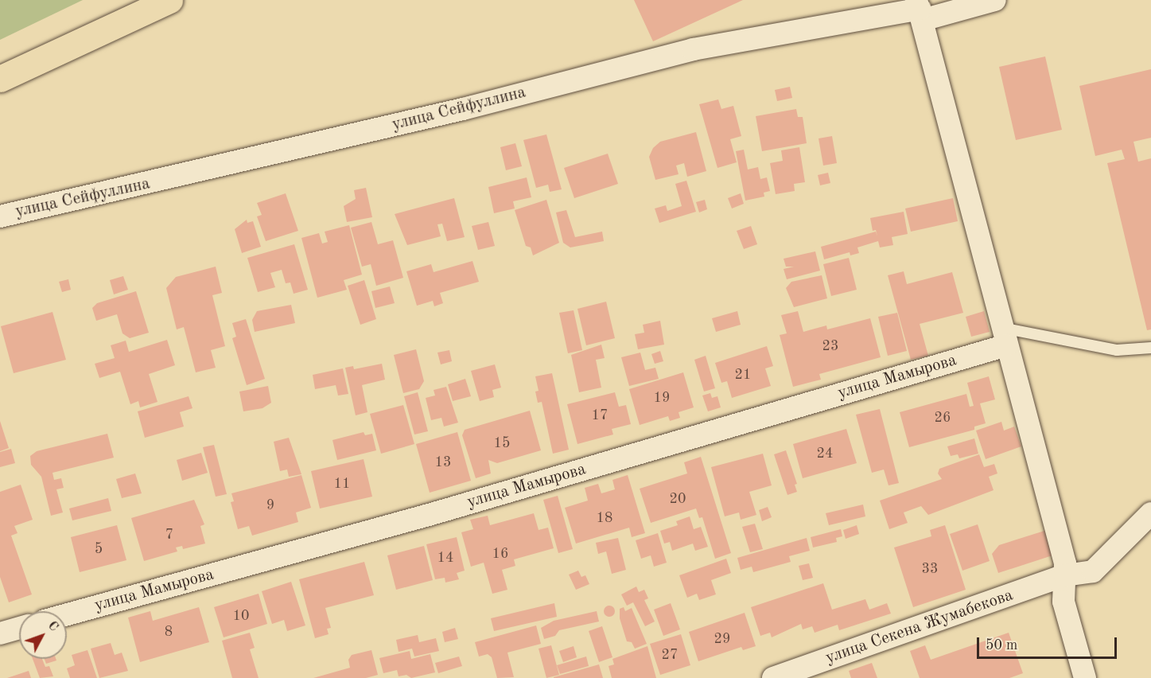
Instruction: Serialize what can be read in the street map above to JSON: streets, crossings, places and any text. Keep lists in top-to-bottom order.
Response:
{
  "streets": {
    "street": ["улица Сейфуллина", "улица Мамырова", "улица Секена Жумабекова"]
  },
  "house_numbers": [
    "23",
    "21",
    "19",
    "17",
    "26",
    "15",
    "24",
    "13",
    "11",
    "20",
    "9",
    "18",
    "7",
    "5",
    "16",
    "14",
    "33",
    "10",
    "8",
    "29",
    "27"
  ],
  "scale_bar": "50 m",
  "north": "top right"
}
